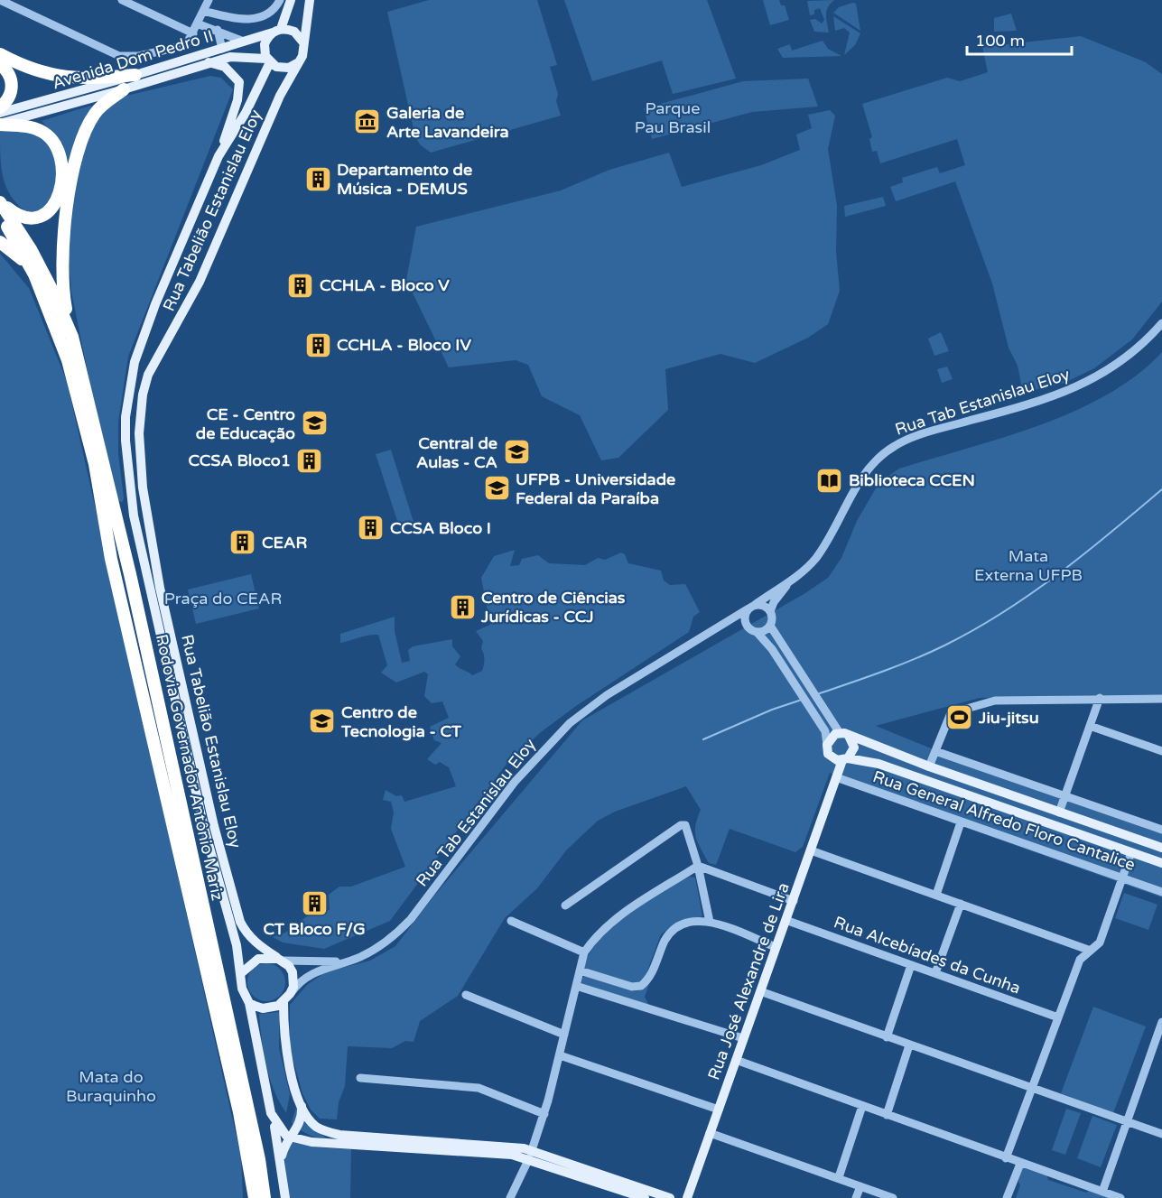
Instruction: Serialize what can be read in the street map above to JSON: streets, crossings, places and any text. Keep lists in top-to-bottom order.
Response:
{
  "streets": {
    "highway": ["Rodovia Governador Antônio Mariz"],
    "main road": [
      "Avenida Dom Pedro II",
      "Rua Tabelião Estanislau Eloy",
      "Rua General Alfredo Floro Cantalice",
      "Rua José Alexandre de Lira"
    ],
    "street": ["Rua Tab Estanislau Eloy", "Rua Alcebíades da Cunha"]
  },
  "crossings": [
    ["Avenida Dom Pedro II", "Rua Tabelião Estanislau Eloy"],
    ["Rua Tabelião Estanislau Eloy", "Rua Tab Estanislau Eloy"],
    ["Rua General Alfredo Floro Cantalice", "Rua José Alexandre de Lira"],
    ["Rua Alcebíades da Cunha", "Rua José Alexandre de Lira"]
  ],
  "parks": [
    "Parque Pau Brasil",
    "Mata Externa UFPB",
    "Praça do CEAR",
    "Mata do Buraquinho"
  ],
  "places": {
    "museum": ["Galeria de Arte Lavandeira"],
    "building": [
      "Departamento de Música - DEMUS",
      "CCHLA - Bloco V",
      "CCHLA - Bloco IV",
      "CCSA Bloco1",
      "CCSA Bloco I",
      "CEAR",
      "Centro de Ciências Jurídicas - CCJ",
      "CT Bloco F/G"
    ],
    "school or university": [
      "CE - Centro de Educação",
      "Central de Aulas - CA",
      "UFPB - Universidade Federal da Paraíba",
      "Centro de Tecnologia - CT"
    ],
    "library": ["Biblioteca CCEN"],
    "sports": ["Jiu-jitsu"]
  },
  "scale_bar": "100 m"
}
